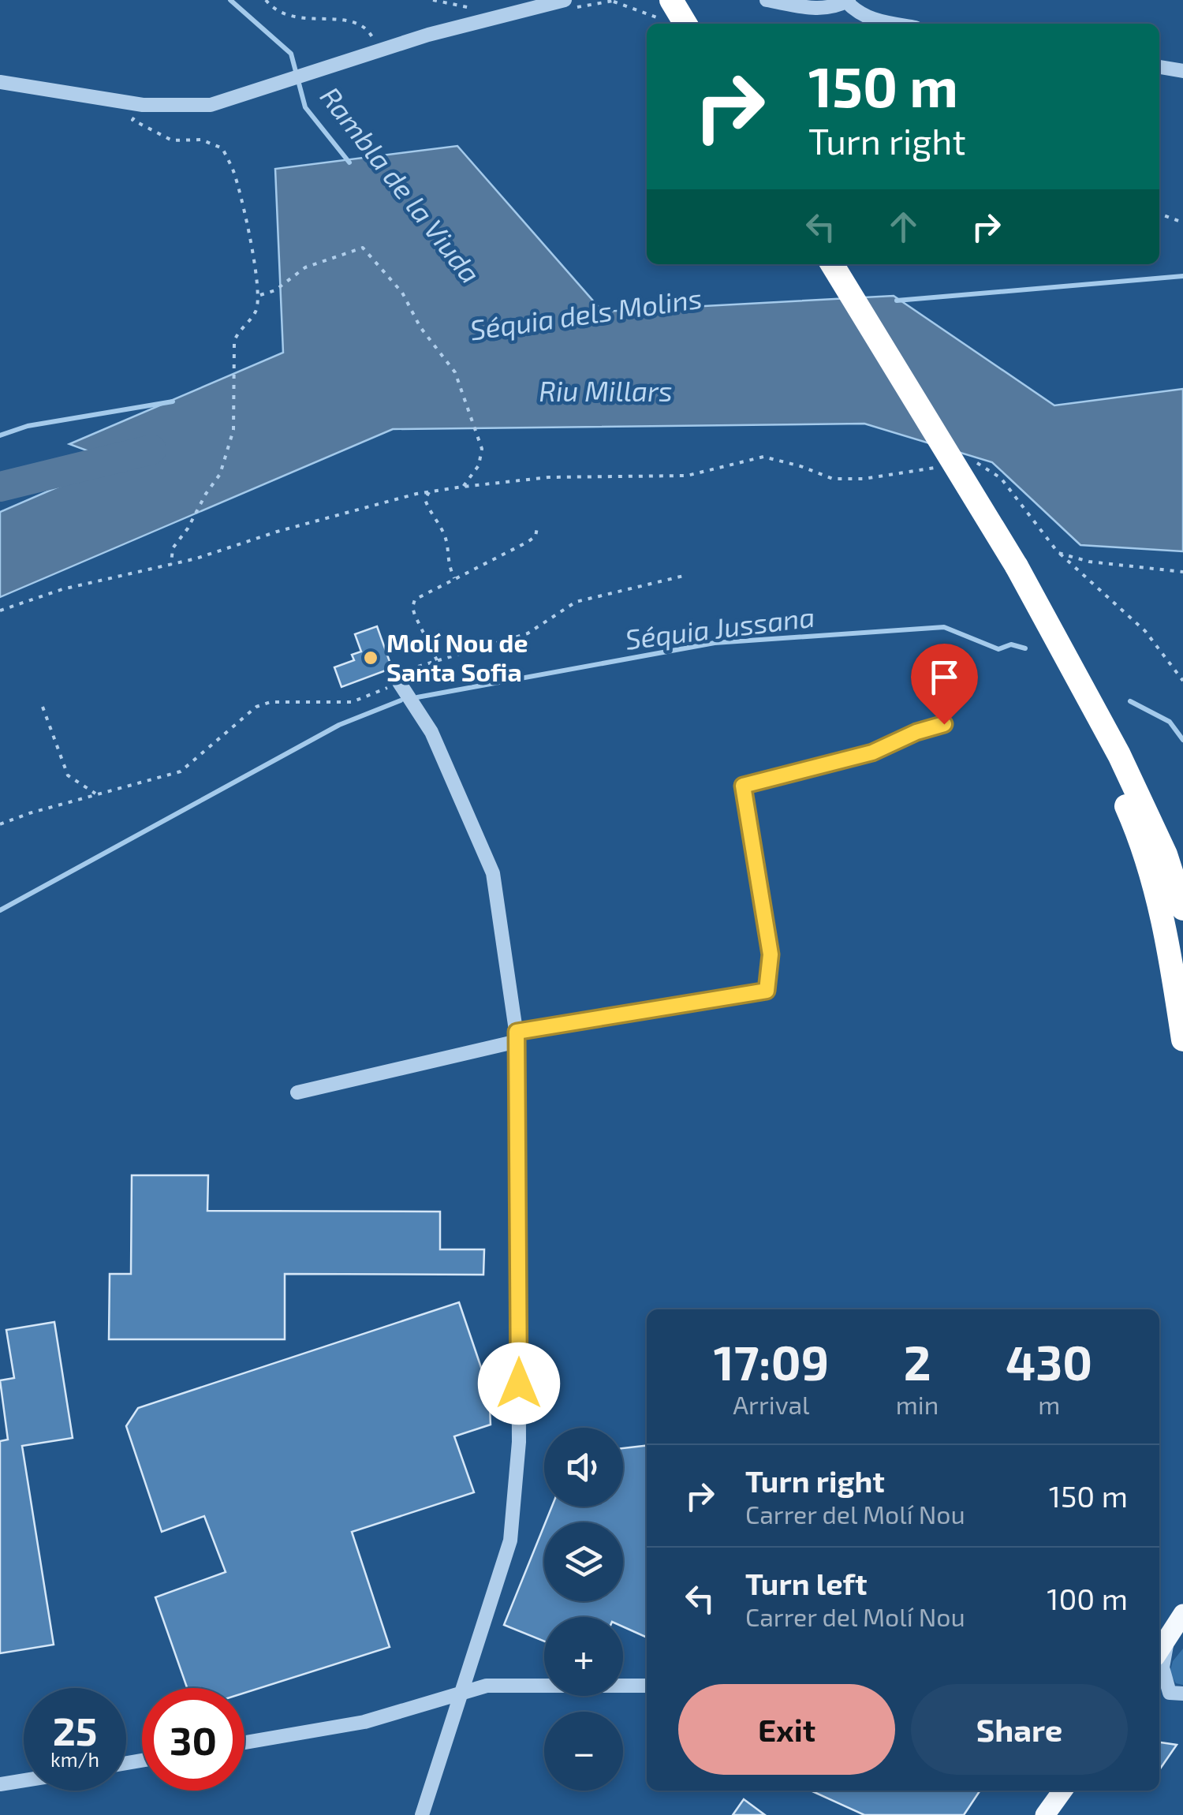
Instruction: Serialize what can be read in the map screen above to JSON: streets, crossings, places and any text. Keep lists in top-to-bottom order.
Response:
{
  "water": [
    "Rambla de la Viuda",
    "Séquia dels Molins",
    "Riu Millars",
    "Séquia Jussana"
  ],
  "places": ["Molí Nou de Santa Sofia"],
  "page": {
    "turn": ["150 m", "Turn right"],
    "eta": [
      "17:09",
      "Arrival",
      "2",
      "min",
      "430",
      "m"
    ],
    "map_buttons": ["+", "−"],
    "list": [
      {
        "name": "Turn right",
        "note": "Carrer del Molí Nou",
        "value": "150 m"
      },
      {
        "name": "Turn left",
        "note": "Carrer del Molí Nou",
        "value": "100 m"
      }
    ],
    "buttons": ["Exit", "Share"],
    "speed": "25 km/h",
    "limit": "30"
  }
}
